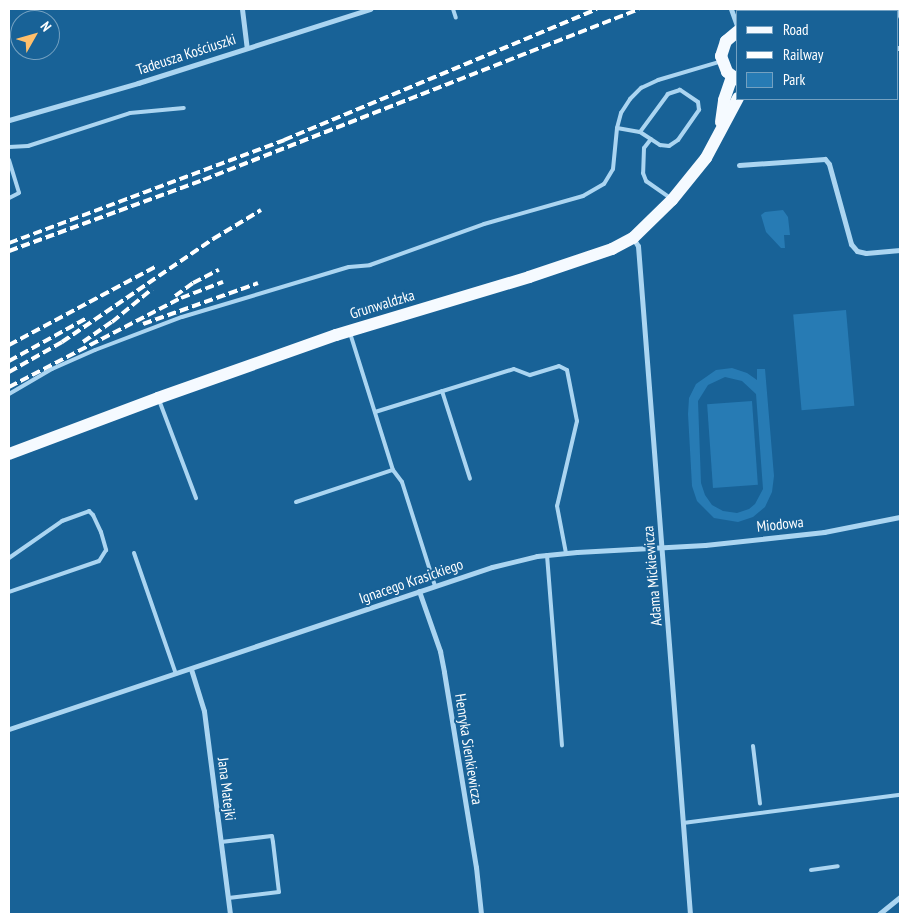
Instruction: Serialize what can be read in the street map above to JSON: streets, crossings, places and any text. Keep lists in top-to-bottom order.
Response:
{
  "streets": {
    "main road": ["Grunwaldzka"],
    "street": [
      "Tadeusza Kościuszki",
      "Miodowa",
      "Adama Mickiewicza",
      "Ignacego Krasickiego",
      "Henryka Sienkiewicza",
      "Jana Matejki"
    ]
  },
  "crossings": [
    ["Grunwaldzka", "Adama Mickiewicza"],
    ["Miodowa", "Adama Mickiewicza"],
    ["Miodowa", "Ignacego Krasickiego"],
    ["Adama Mickiewicza", "Ignacego Krasickiego"],
    ["Ignacego Krasickiego", "Henryka Sienkiewicza"],
    ["Ignacego Krasickiego", "Jana Matejki"]
  ],
  "legend": ["Road", "Railway", "Park"],
  "north": "top right"
}
